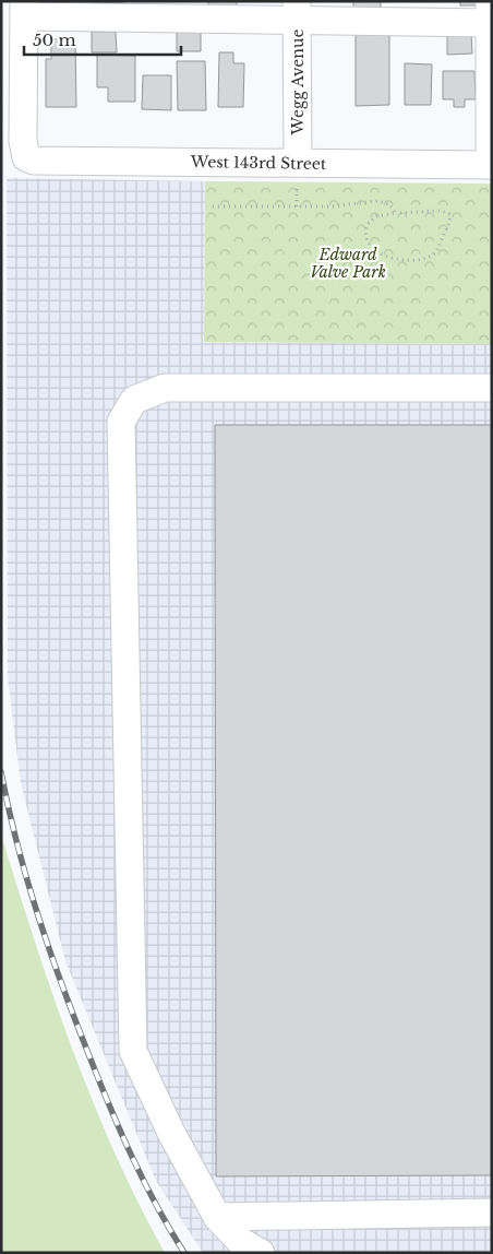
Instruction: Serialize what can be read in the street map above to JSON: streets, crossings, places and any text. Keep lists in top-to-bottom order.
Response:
{
  "streets": {
    "street": ["Wegg Avenue", "West 143rd Street"]
  },
  "crossings": [
    ["Wegg Avenue", "West 143rd Street"]
  ],
  "parks": ["Edward Valve Park"],
  "scale_bar": "50 m"
}
